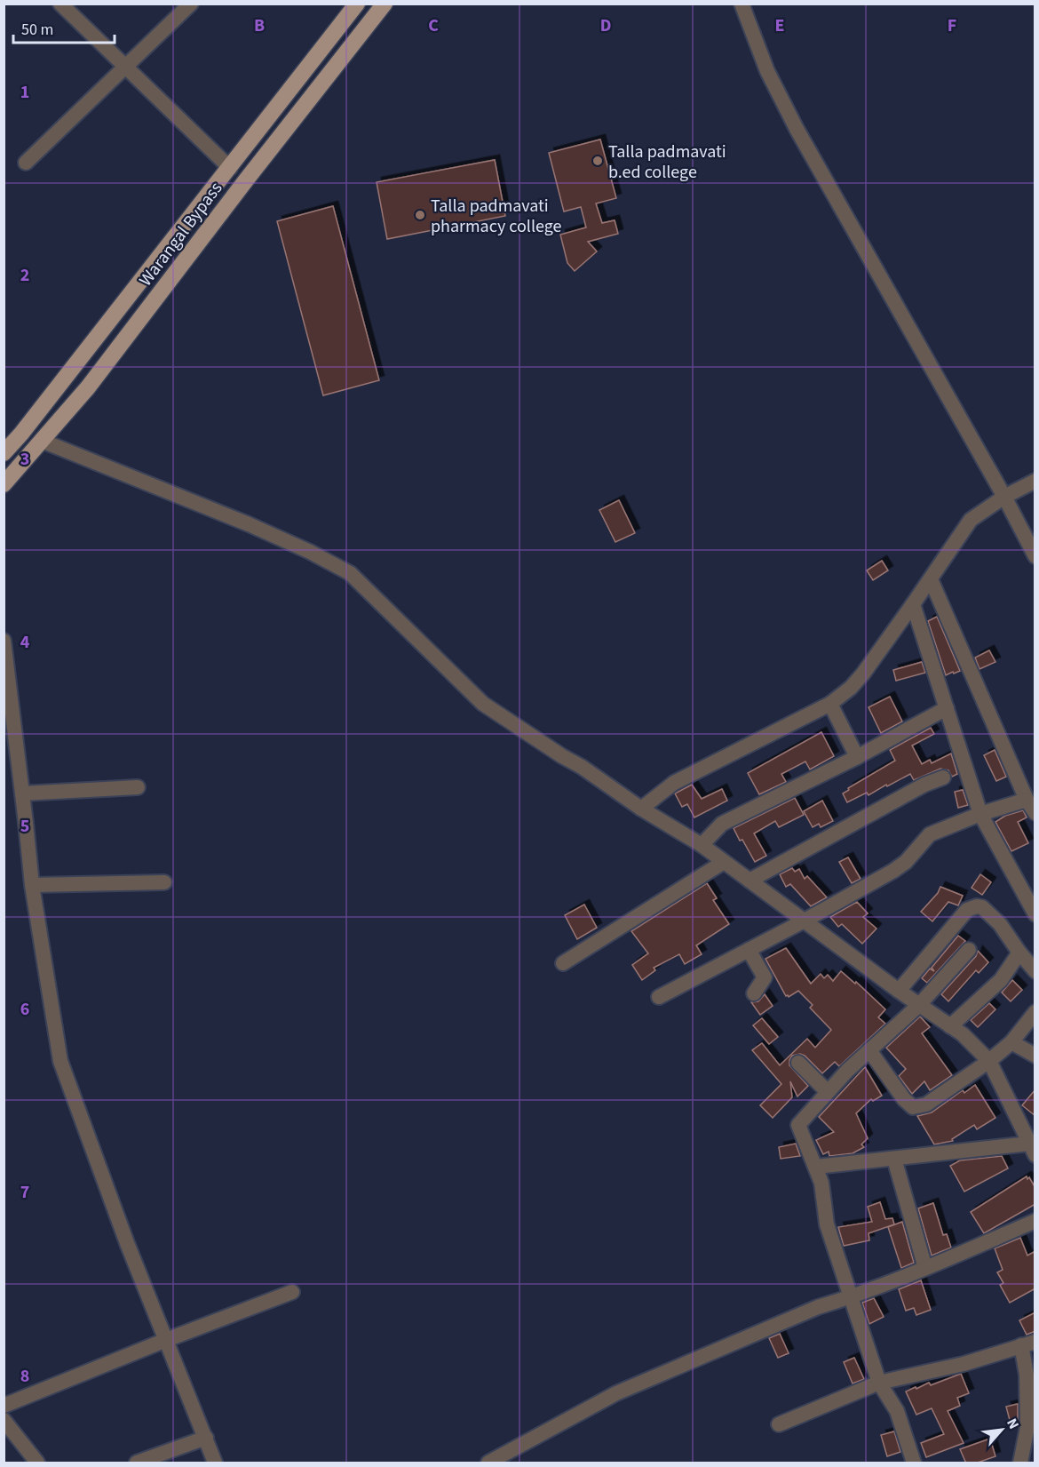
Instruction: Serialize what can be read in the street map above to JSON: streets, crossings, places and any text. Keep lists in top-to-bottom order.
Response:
{
  "streets": {
    "main road": ["Warangal Bypass"]
  },
  "places": ["Talla padmavati b.ed college", "Talla padmavati pharmacy college"],
  "scale_bar": "50 m",
  "north": "top right",
  "grid": {
    "columns": [
      "B",
      "C",
      "D",
      "E",
      "F"
    ],
    "rows": [
      "1",
      "2",
      "3",
      "4",
      "5",
      "6",
      "7",
      "8"
    ]
  }
}
